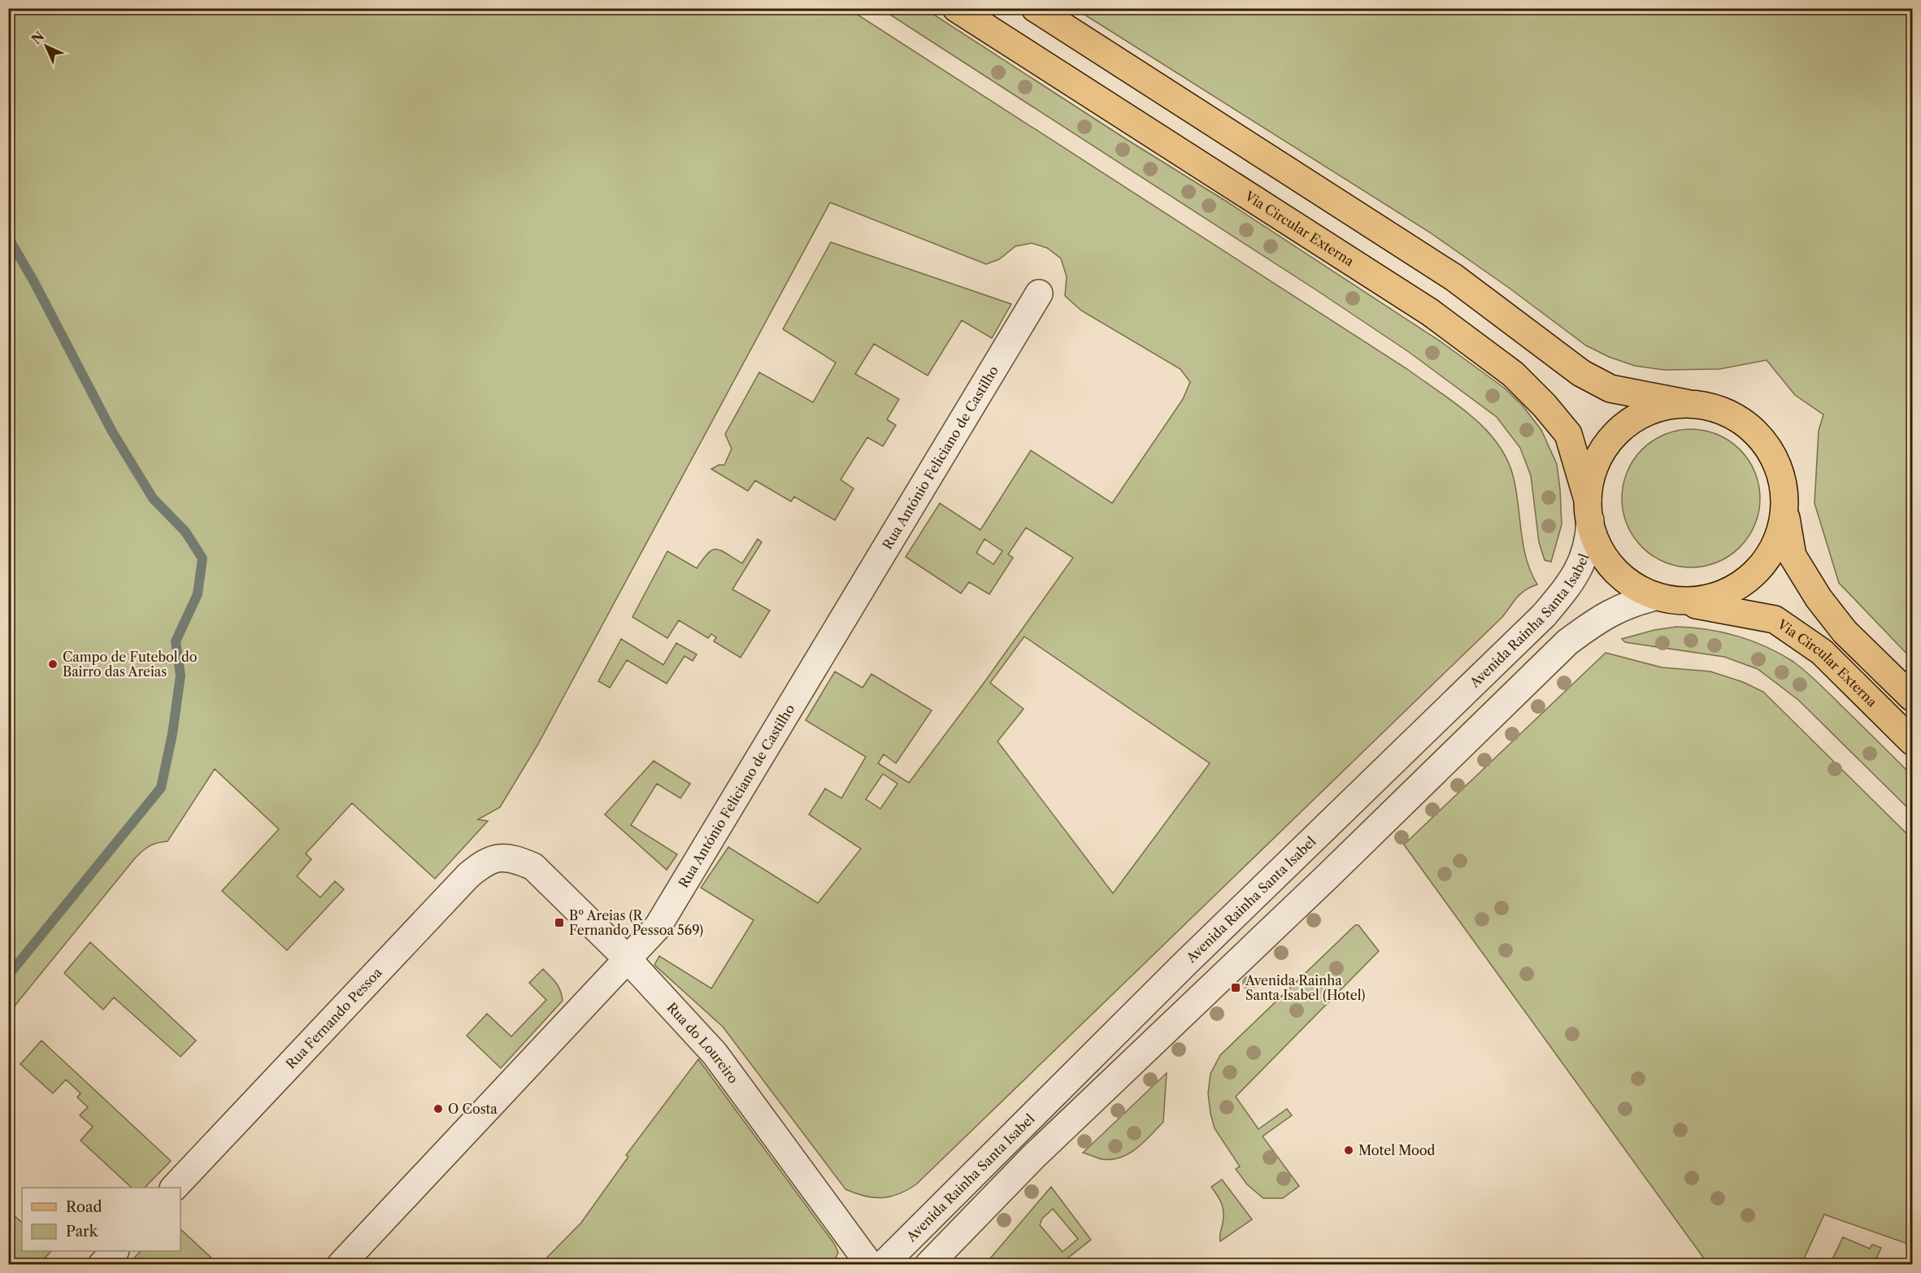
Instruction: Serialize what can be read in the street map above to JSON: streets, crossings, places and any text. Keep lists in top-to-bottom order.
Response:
{
  "streets": {
    "main road": ["Via Circular Externa"],
    "street": [
      "Rua António Feliciano de Castilho",
      "Avenida Rainha Santa Isabel",
      "Rua Fernando Pessoa",
      "Rua do Loureiro"
    ]
  },
  "crossings": [
    ["Via Circular Externa", "Avenida Rainha Santa Isabel"],
    ["Rua António Feliciano de Castilho", "Rua do Loureiro"],
    ["Rua Fernando Pessoa", "Rua do Loureiro"]
  ],
  "places": {
    "other": ["Campo de Futebol do Bairro das Areias", "O Costa", "Motel Mood"],
    "transit": ["Bº Areias (R Fernando Pessoa 569)", "Avenida Rainha Santa Isabel (Hotel)"]
  },
  "legend": ["Road", "Park"],
  "north": "top left"
}
